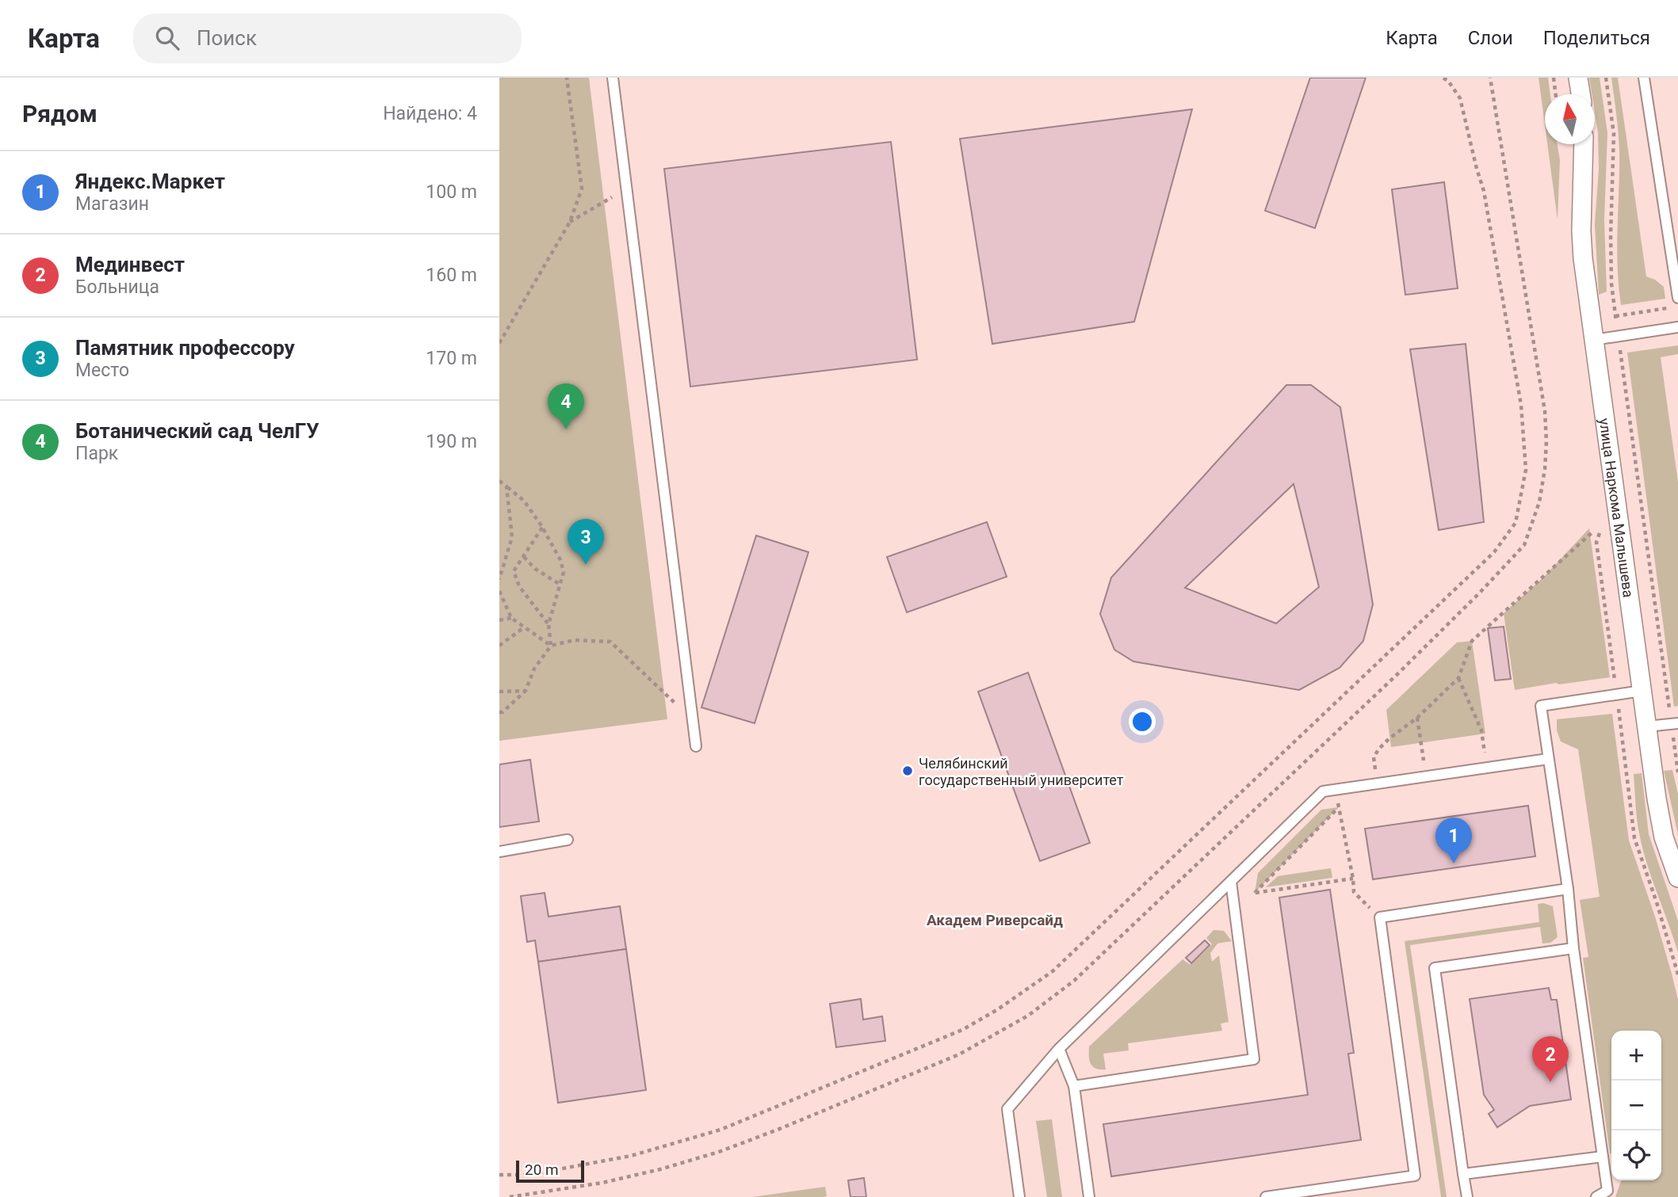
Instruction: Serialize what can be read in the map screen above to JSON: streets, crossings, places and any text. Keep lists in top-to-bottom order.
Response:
{
  "streets": {
    "street": ["улица Наркома Малышева"]
  },
  "districts": ["Академ Риверсайд"],
  "places": ["Челябинский государственный университет"],
  "scale_bar": "20 m",
  "north": "top",
  "page": {
    "header": "Карта",
    "search": "Поиск",
    "nav": ["Карта", "Слои", "Поделиться"],
    "heading": ["Рядом", "Найдено: 4"],
    "list": [
      {
        "mark": "1",
        "name": "Яндекс.Маркет",
        "note": "Магазин",
        "value": "100 m"
      },
      {
        "mark": "2",
        "name": "Мединвест",
        "note": "Больница",
        "value": "160 m"
      },
      {
        "mark": "3",
        "name": "Памятник профессору",
        "note": "Место",
        "value": "170 m"
      },
      {
        "mark": "4",
        "name": "Ботанический сад ЧелГУ",
        "note": "Парк",
        "value": "190 m"
      }
    ],
    "pins": [
      "4",
      "3",
      "1",
      "2"
    ],
    "map_buttons": ["+", "−"],
    "scale": "20 m"
  }
}
